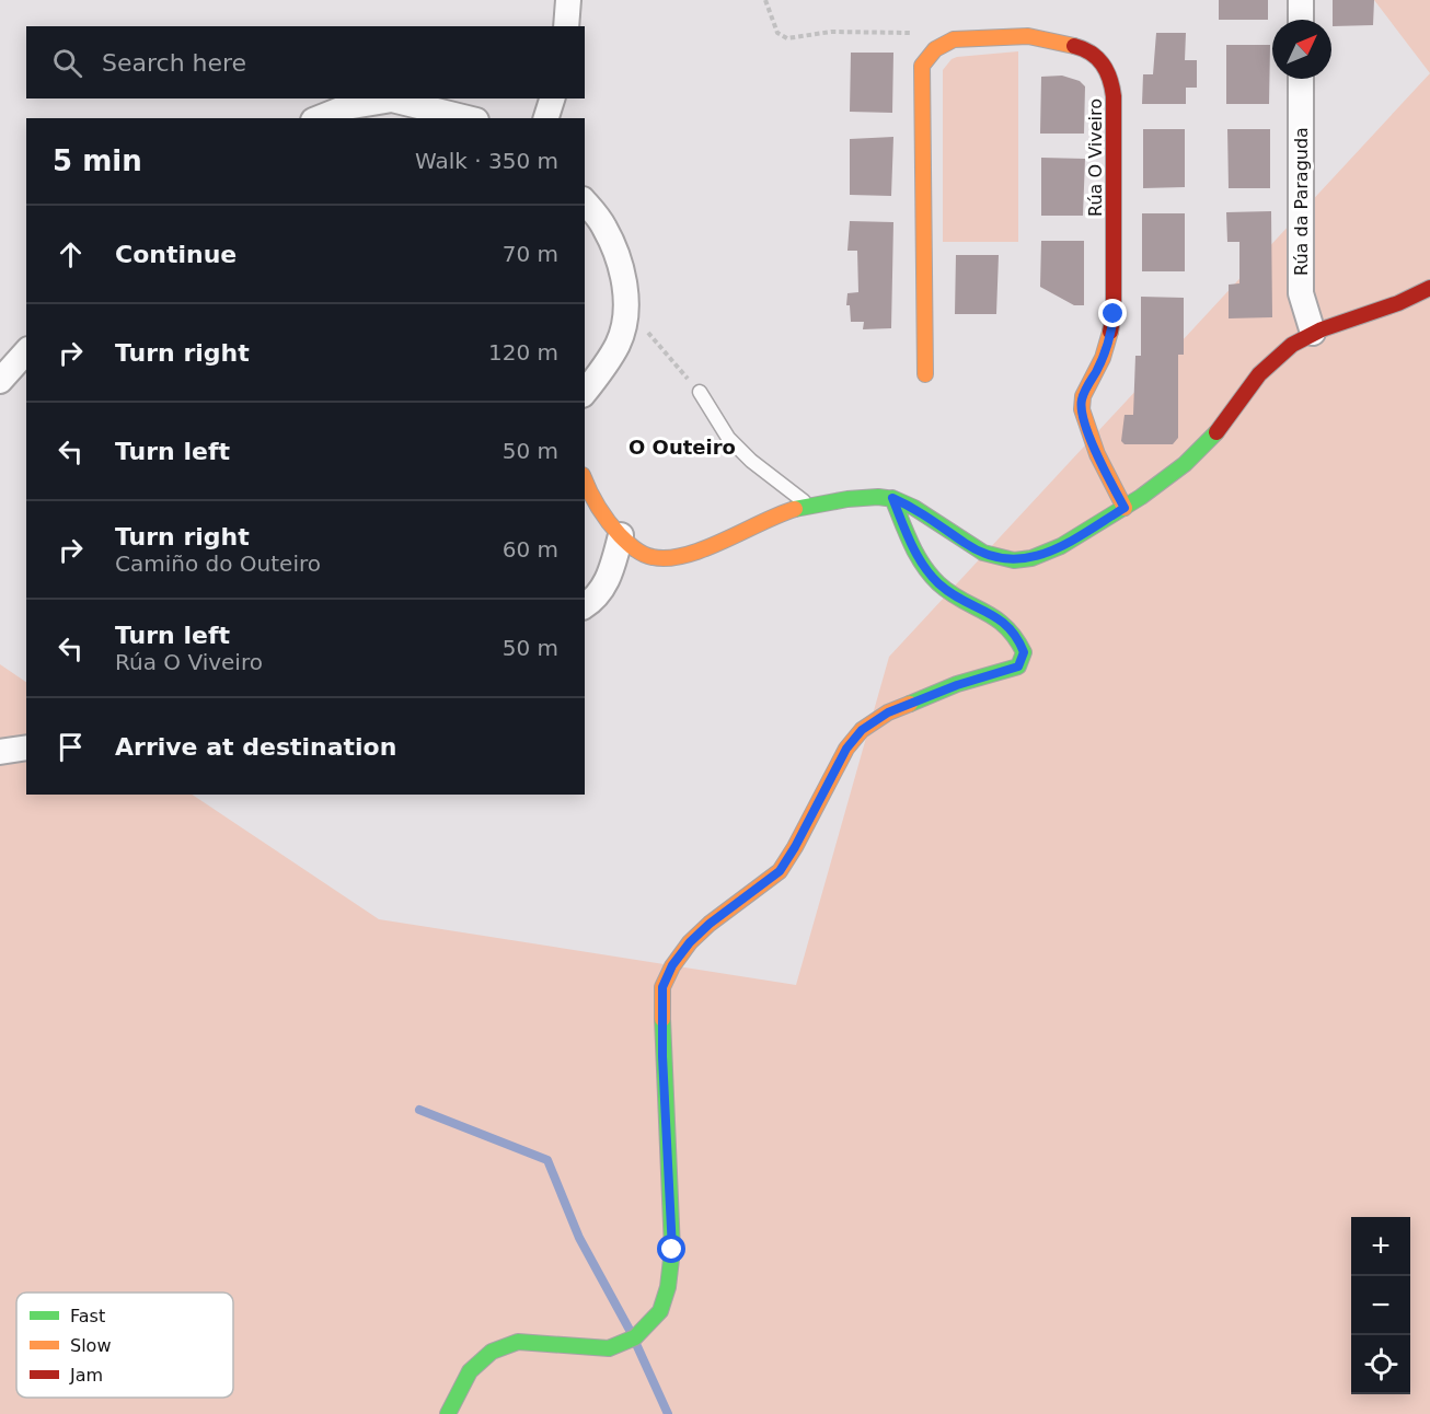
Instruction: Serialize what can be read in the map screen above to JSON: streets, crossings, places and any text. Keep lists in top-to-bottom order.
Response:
{
  "streets": {
    "street": ["Rúa O Viveiro", "Rúa da Paraguda"]
  },
  "districts": ["O Outeiro"],
  "legend": ["Fast", "Slow", "Jam"],
  "north": "top right",
  "page": {
    "search": "Search here",
    "heading": ["5 min", "Walk · 350 m"],
    "list": [
      ["Continue", "70 m"],
      ["Turn right", "120 m"],
      ["Turn left", "50 m"],
      ["Turn right", "Camiño do Outeiro", "60 m"],
      ["Turn left", "Rúa O Viveiro", "50 m"],
      "Arrive at destination"
    ],
    "map_buttons": ["+", "−"]
  }
}
